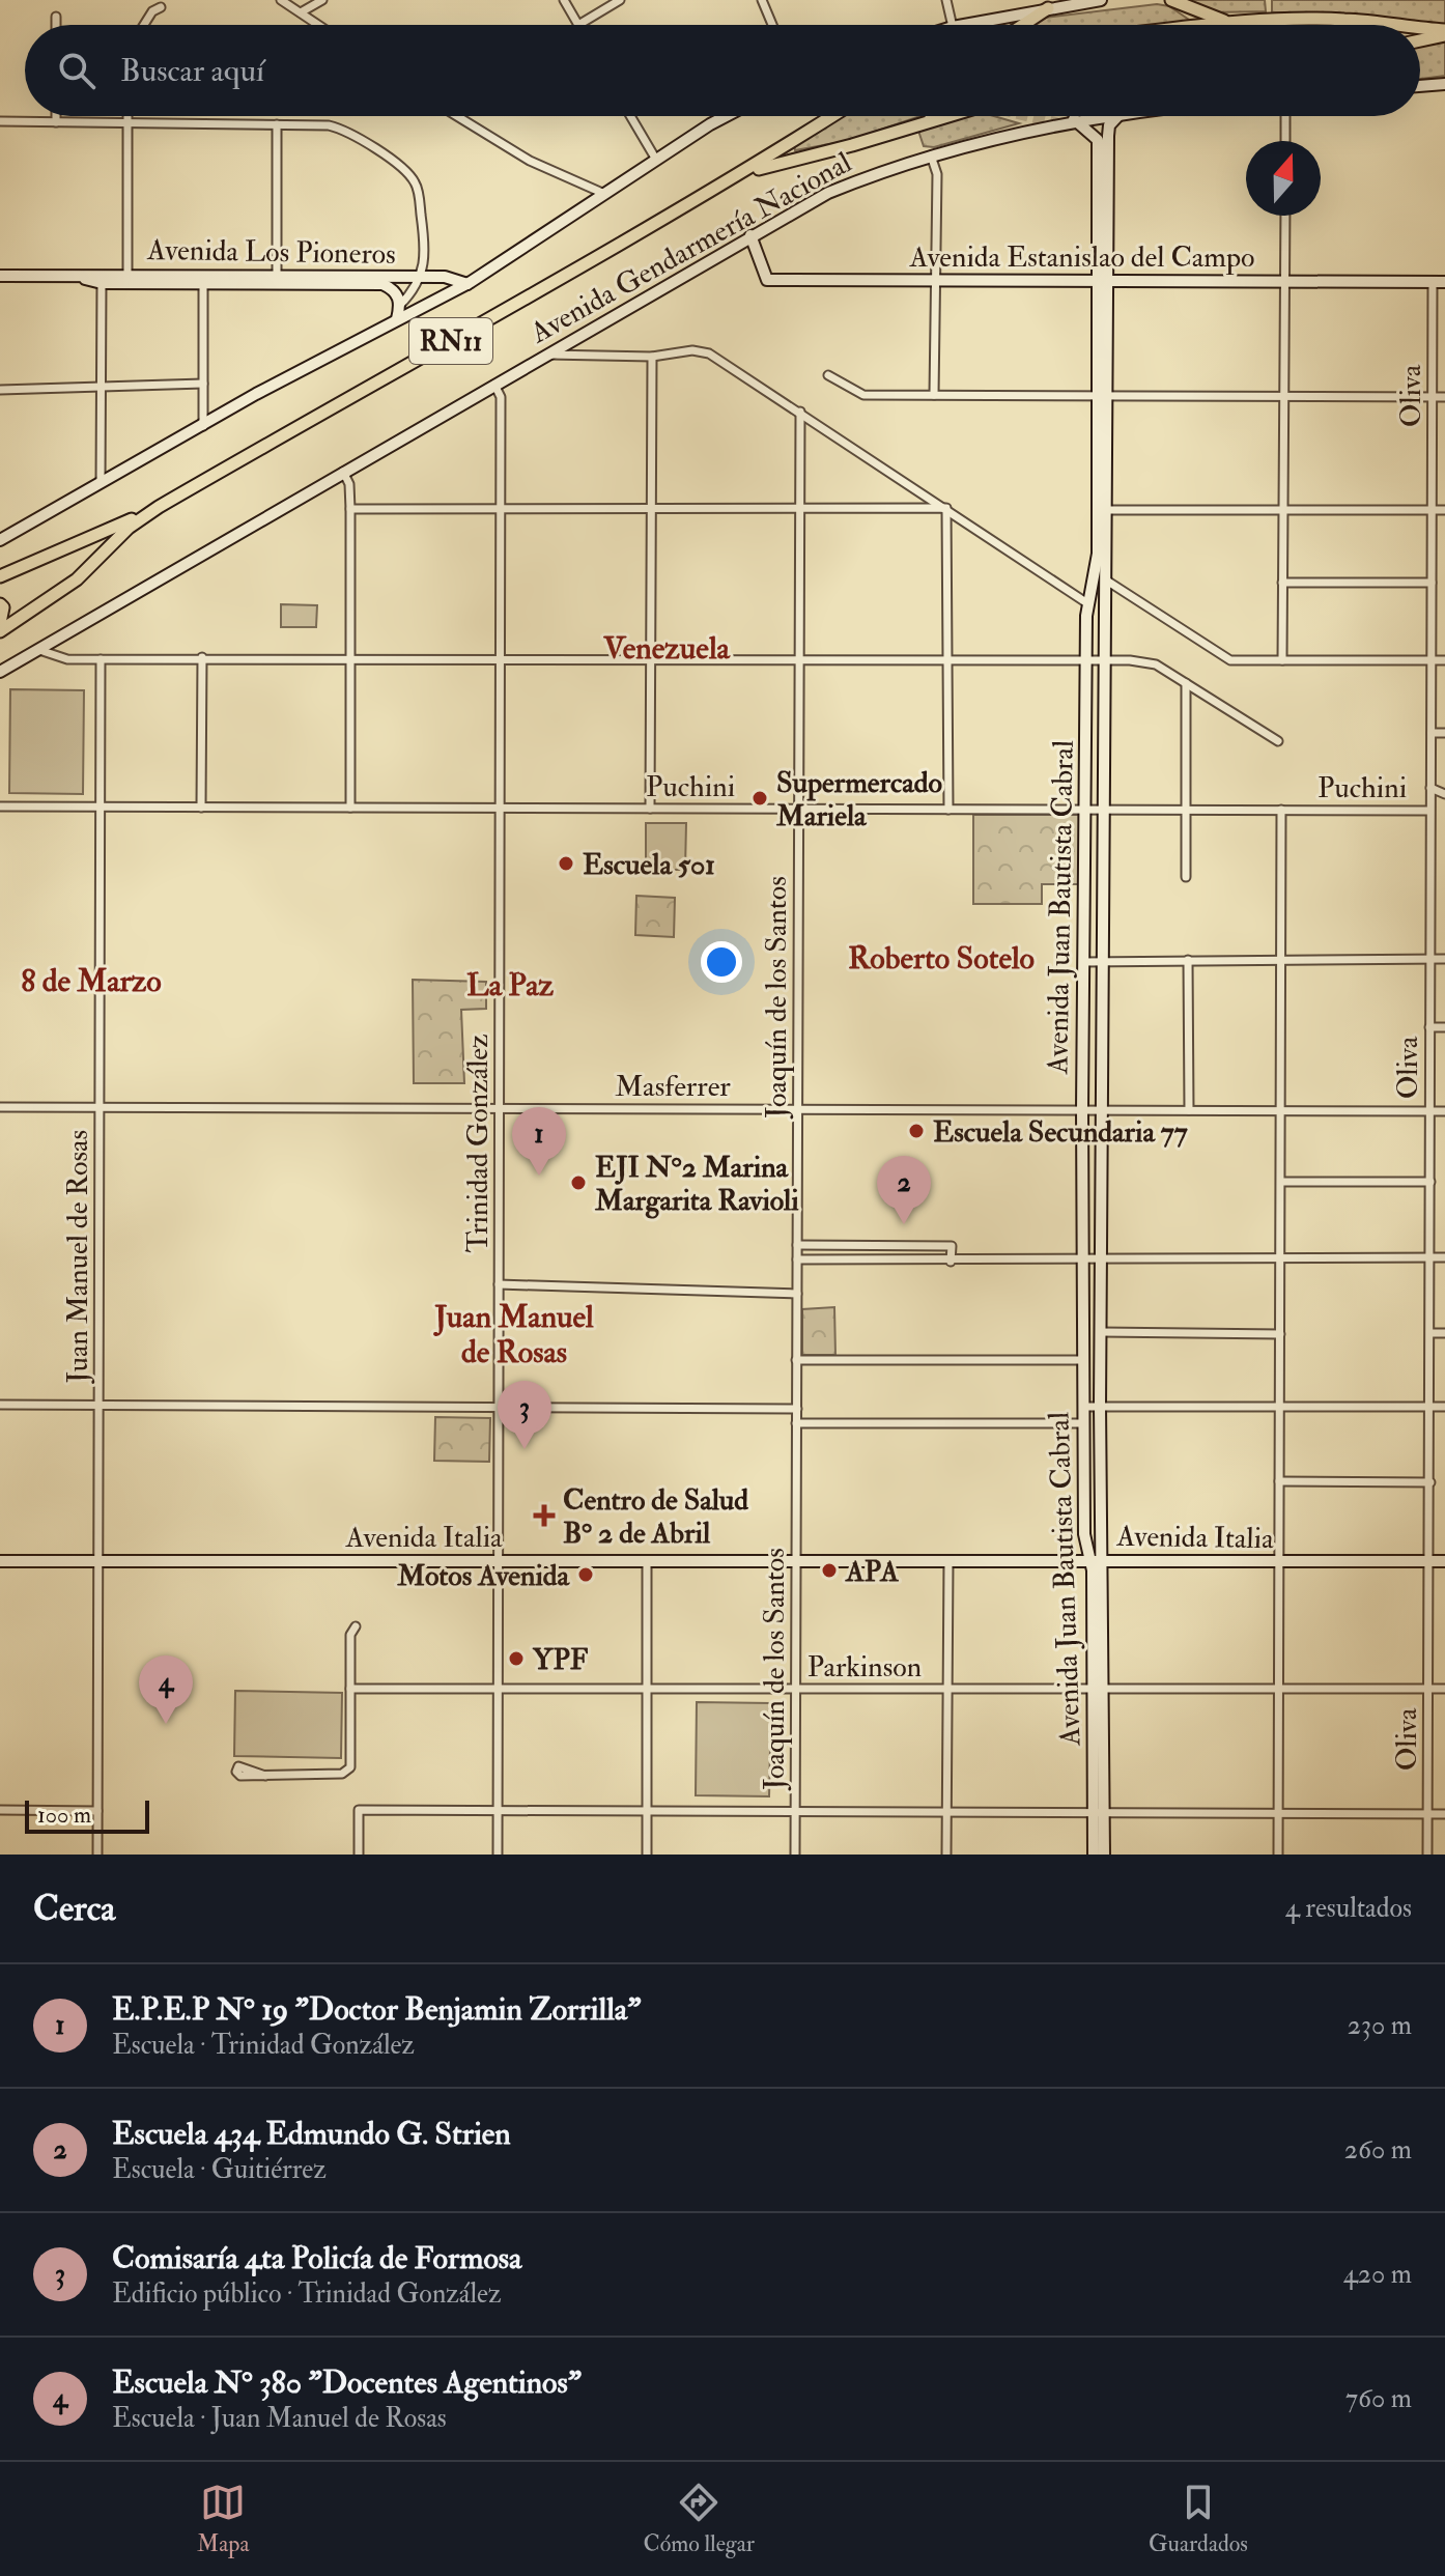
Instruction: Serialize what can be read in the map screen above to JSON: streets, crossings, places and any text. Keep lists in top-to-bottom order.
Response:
{
  "streets": {
    "highway": ["RN11"],
    "main road": [
      "Avenida Gendarmería Nacional",
      "Avenida Los Pioneros",
      "Avenida Estanislao del Campo",
      "Avenida Juan Bautista Cabral",
      "Avenida Italia"
    ],
    "street": [
      "Oliva",
      "Puchini",
      "Joaquín de los Santos",
      "Masferrer",
      "Trinidad González",
      "Juan Manuel de Rosas",
      "Parkinson"
    ]
  },
  "crossings": [
    ["Avenida Gendarmería Nacional", "Avenida Estanislao del Campo"],
    ["Avenida Gendarmería Nacional", "Avenida Juan Bautista Cabral"],
    ["Avenida Gendarmería Nacional", "Trinidad González"],
    ["Avenida Estanislao del Campo", "Oliva"],
    ["Avenida Estanislao del Campo", "Avenida Juan Bautista Cabral"],
    ["Oliva", "Puchini"],
    ["Oliva", "Masferrer"],
    ["Oliva", "Avenida Italia"],
    ["Oliva", "Parkinson"],
    ["Puchini", "Avenida Juan Bautista Cabral"],
    ["Puchini", "Joaquín de los Santos"],
    ["Puchini", "Trinidad González"],
    ["Puchini", "Juan Manuel de Rosas"],
    ["Avenida Juan Bautista Cabral", "Masferrer"],
    ["Avenida Juan Bautista Cabral", "Avenida Italia"],
    ["Avenida Juan Bautista Cabral", "Parkinson"],
    ["Joaquín de los Santos", "Masferrer"],
    ["Joaquín de los Santos", "Avenida Italia"],
    ["Joaquín de los Santos", "Parkinson"],
    ["Masferrer", "Trinidad González"],
    ["Masferrer", "Juan Manuel de Rosas"],
    ["Trinidad González", "Avenida Italia"],
    ["Trinidad González", "Parkinson"],
    ["Juan Manuel de Rosas", "Avenida Italia"]
  ],
  "districts": [
    "Venezuela",
    "Roberto Sotelo",
    "8 de Marzo",
    "La Paz",
    "Juan Manuel de Rosas"
  ],
  "places": {
    "other": [
      "Supermercado Mariela",
      "Escuela 501",
      "Escuela Secundaria 77",
      "EJI N°2 Marina Margarita Ravioli",
      "APA",
      "Motos Avenida",
      "YPF"
    ],
    "health": ["Centro de Salud B° 2 de Abril"]
  },
  "scale_bar": "100 m",
  "north": "top",
  "page": {
    "search": "Buscar aquí",
    "pins": [
      "1",
      "2",
      "3",
      "4"
    ],
    "scale": "100 m",
    "heading": ["Cerca", "4 resultados"],
    "list": [
      {
        "mark": "1",
        "name": "E.P.E.P N° 19 \"Doctor Benjamin Zorrilla\"",
        "note": "Escuela · Trinidad González",
        "value": "230 m"
      },
      {
        "mark": "2",
        "name": "Escuela 434 Edmundo G. Strien",
        "note": "Escuela · Guitiérrez",
        "value": "260 m"
      },
      {
        "mark": "3",
        "name": "Comisaría 4ta Policía de Formosa",
        "note": "Edificio público · Trinidad González",
        "value": "420 m"
      },
      {
        "mark": "4",
        "name": "Escuela N° 380 \"Docentes Agentinos\"",
        "note": "Escuela · Juan Manuel de Rosas",
        "value": "760 m"
      }
    ],
    "nav": ["Mapa", "Cómo llegar", "Guardados"]
  }
}
